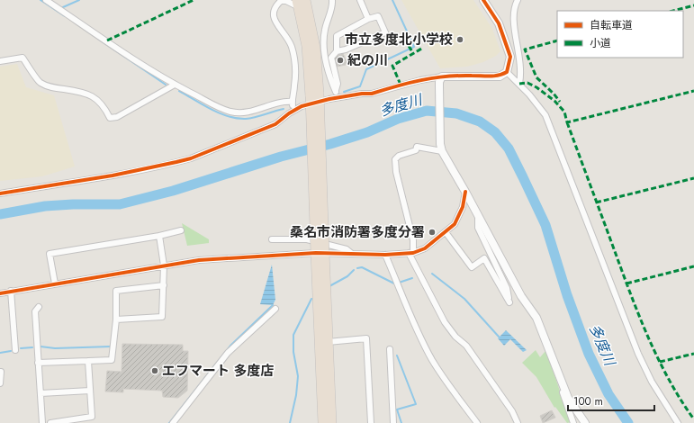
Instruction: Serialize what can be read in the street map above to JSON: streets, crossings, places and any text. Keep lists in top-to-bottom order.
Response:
{
  "water": ["多度川"],
  "places": [
    "市立多度北小学校",
    "紀の川",
    "桑名市消防署多度分署",
    "エフマート 多度店"
  ],
  "legend": ["自転車道", "小道"],
  "scale_bar": "100 m"
}
